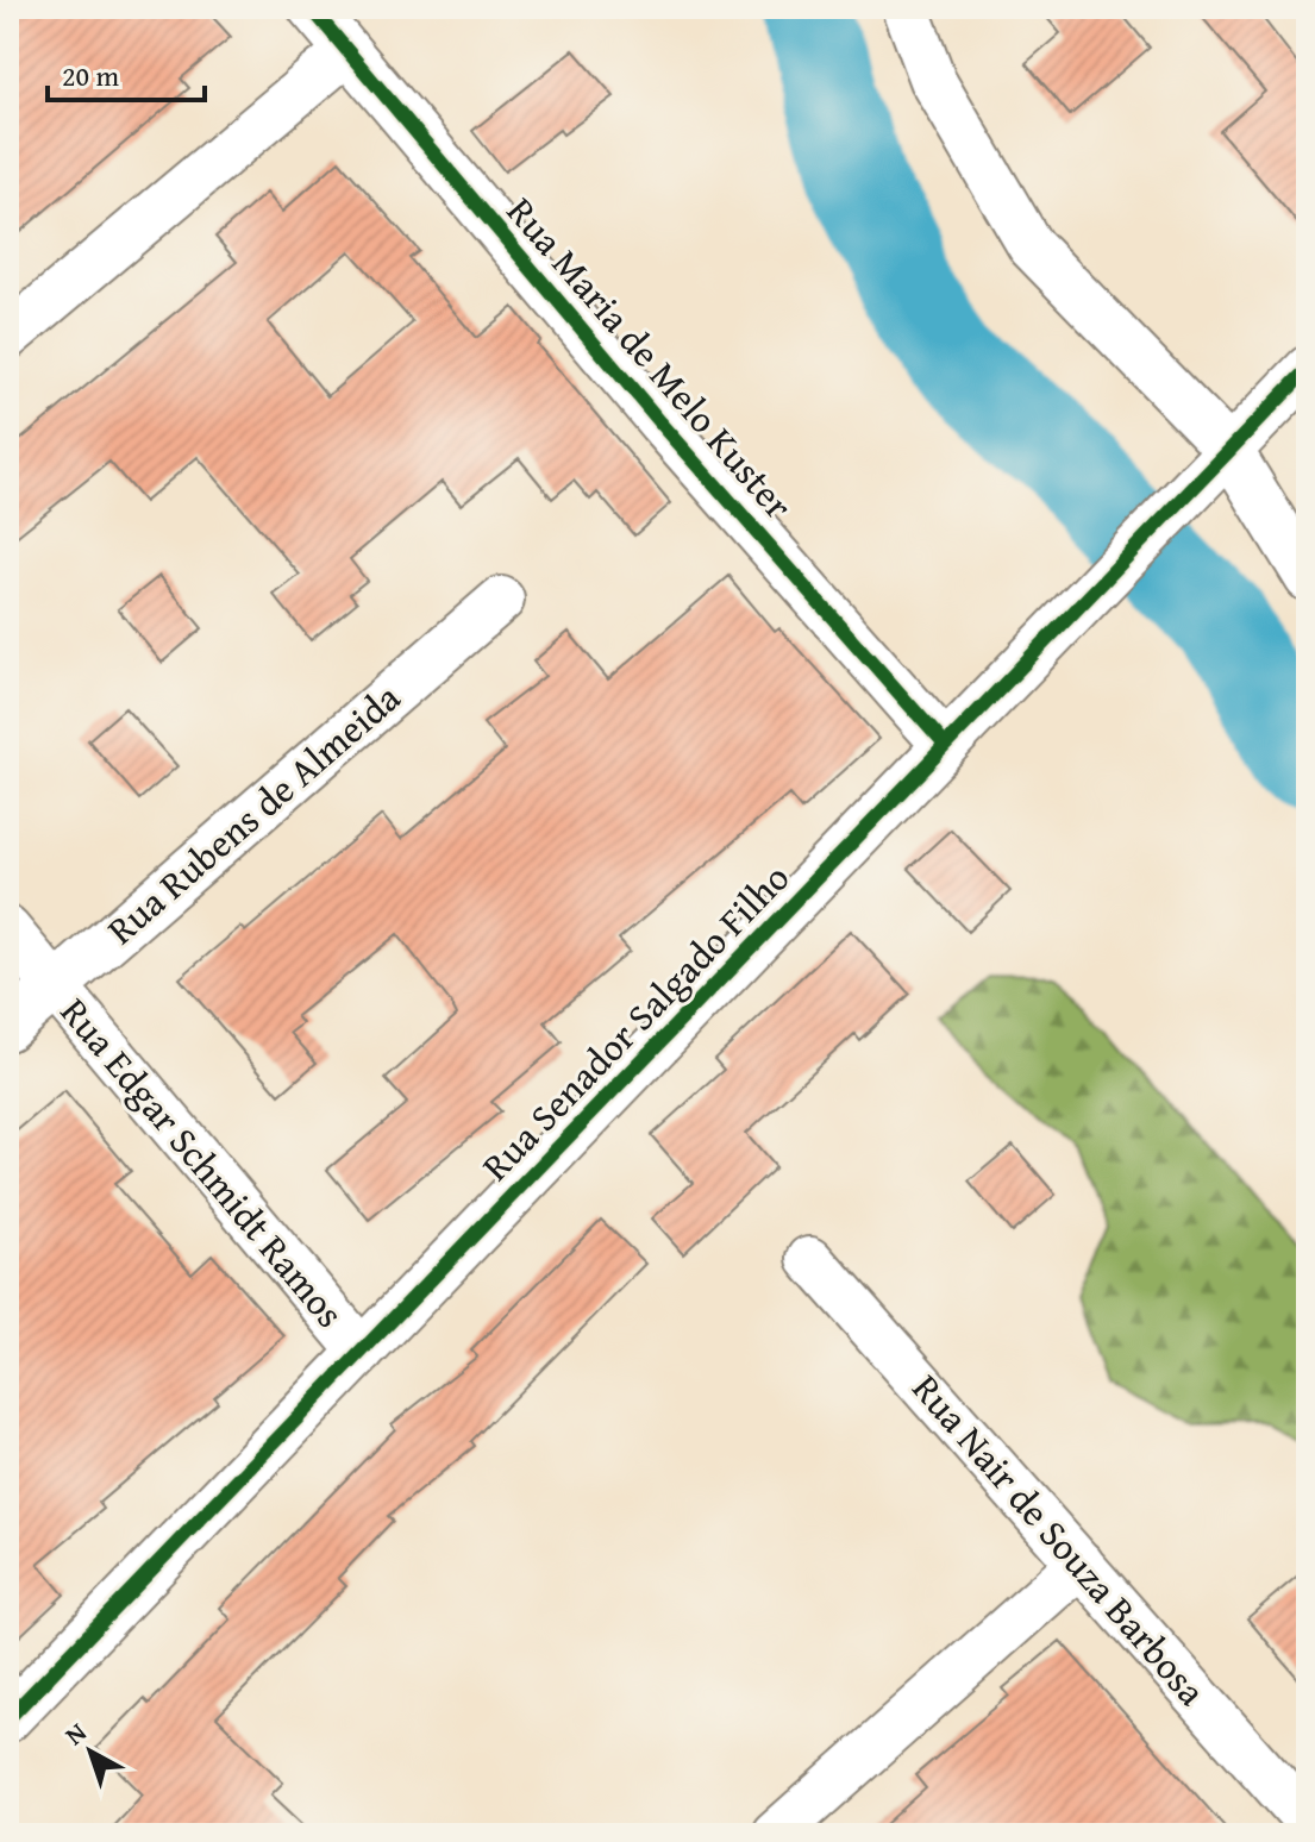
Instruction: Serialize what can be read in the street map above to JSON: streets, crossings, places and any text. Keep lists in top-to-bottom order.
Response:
{
  "streets": {
    "street": [
      "Rua Maria de Melo Kuster",
      "Rua Rubens de Almeida",
      "Rua Senador Salgado Filho",
      "Rua Edgar Schmidt Ramos",
      "Rua Nair de Souza Barbosa"
    ]
  },
  "crossings": [
    ["Rua Maria de Melo Kuster", "Rua Senador Salgado Filho"],
    ["Rua Rubens de Almeida", "Rua Edgar Schmidt Ramos"],
    ["Rua Senador Salgado Filho", "Rua Edgar Schmidt Ramos"]
  ],
  "scale_bar": "20 m",
  "north": "top left"
}
